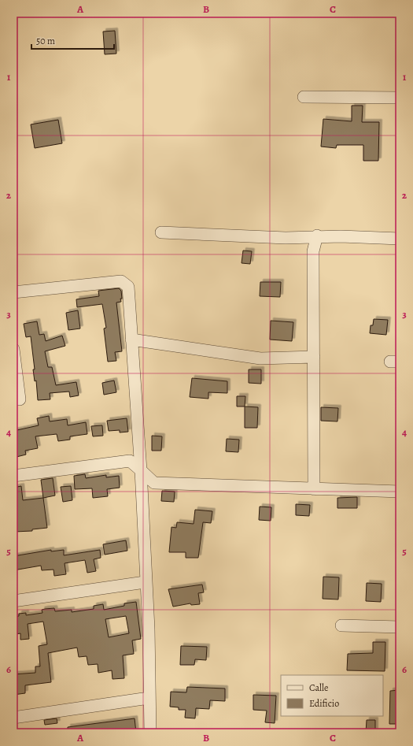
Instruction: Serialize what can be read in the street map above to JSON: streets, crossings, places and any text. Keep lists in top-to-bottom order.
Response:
{
  "legend": ["Calle", "Edificio"],
  "scale_bar": "50 m",
  "grid": {
    "columns": ["A", "B", "C"],
    "rows": [
      "1",
      "2",
      "3",
      "4",
      "5",
      "6"
    ]
  }
}
